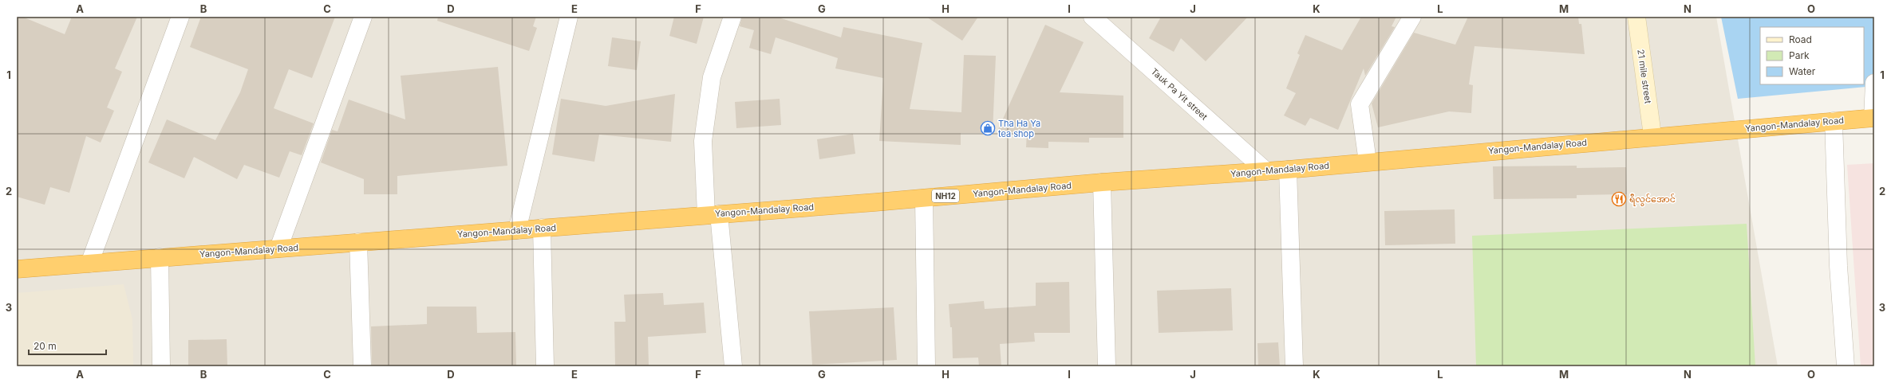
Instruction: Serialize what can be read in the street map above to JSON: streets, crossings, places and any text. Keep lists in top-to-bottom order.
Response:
{
  "streets": {
    "highway": ["Yangon-Mandalay Road", "NH12"],
    "street": ["21 mile street", "Tauk Pa Yit street"]
  },
  "crossings": [
    ["21 mile street", "Yangon-Mandalay Road"],
    ["Tauk Pa Yit street", "Yangon-Mandalay Road"]
  ],
  "places": {
    "shop": ["Tha Ha Ya tea shop"],
    "restaurant": ["ရီလွင်အောင်"]
  },
  "legend": ["Road", "Park", "Water"],
  "scale_bar": "20 m",
  "grid": {
    "columns": [
      "A",
      "B",
      "C",
      "D",
      "E",
      "F",
      "G",
      "H",
      "I",
      "J",
      "K",
      "L",
      "M",
      "N",
      "O"
    ],
    "rows": ["1", "2", "3"]
  }
}
